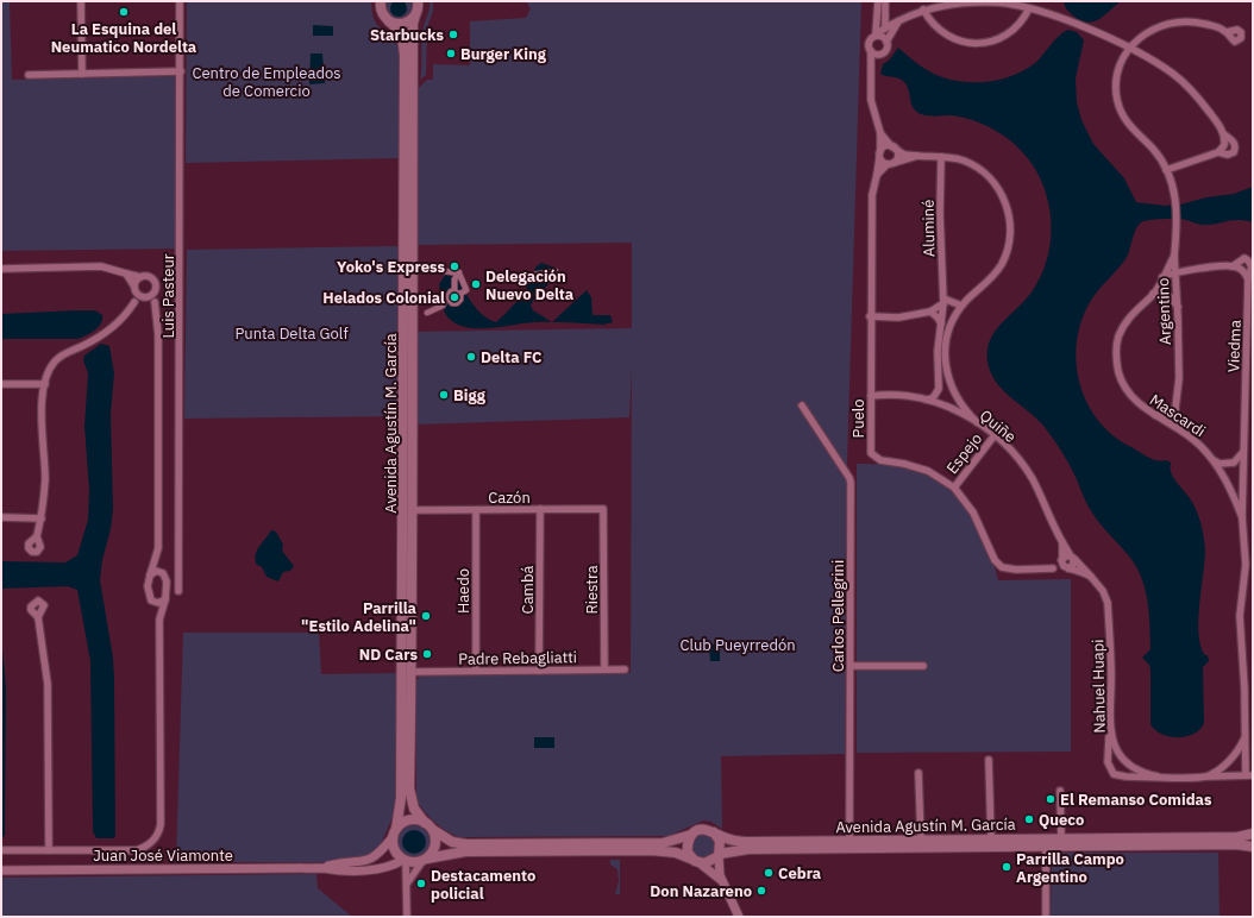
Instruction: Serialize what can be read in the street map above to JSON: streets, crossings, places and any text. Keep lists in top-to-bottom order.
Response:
{
  "streets": {
    "main road": ["Avenida Agustín M. García"],
    "street": [
      "Aluminé",
      "Luis Pasteur",
      "Argentino",
      "Viedma",
      "Mascardi",
      "Puelo",
      "Quiñe",
      "Espejo",
      "Cazón",
      "Cambá",
      "Riestra",
      "Haedo",
      "Carlos Pellegrini",
      "Padre Rebagliatti",
      "Nahuel Huapi",
      "Juan José Viamonte"
    ]
  },
  "crossings": [
    ["Aluminé", "Quiñe"],
    ["Argentino", "Mascardi"],
    ["Viedma", "Mascardi"],
    ["Puelo", "Quiñe"],
    ["Puelo", "Espejo"],
    ["Avenida Agustín M. García", "Cazón"],
    ["Avenida Agustín M. García", "Carlos Pellegrini"],
    ["Avenida Agustín M. García", "Padre Rebagliatti"],
    ["Avenida Agustín M. García", "Juan José Viamonte"],
    ["Quiñe", "Espejo"],
    ["Quiñe", "Nahuel Huapi"],
    ["Cazón", "Cambá"],
    ["Cazón", "Riestra"],
    ["Cazón", "Haedo"],
    ["Cambá", "Padre Rebagliatti"],
    ["Riestra", "Padre Rebagliatti"],
    ["Haedo", "Padre Rebagliatti"]
  ],
  "parks": ["Centro de Empleados de Comercio", "Punta Delta Golf", "Club Pueyrredón"],
  "places": [
    "La Esquina del Neumatico Nordelta",
    "Starbucks",
    "Burger King",
    "Yoko's Express",
    "Delegación Nuevo Delta",
    "Helados Colonial",
    "Delta FC",
    "Bigg",
    "Parrilla \"Estilo Adelina\"",
    "ND Cars",
    "El Remanso Comidas",
    "Queco",
    "Parrilla Campo Argentino",
    "Cebra",
    "Destacamento policial",
    "Don Nazareno"
  ]
}
